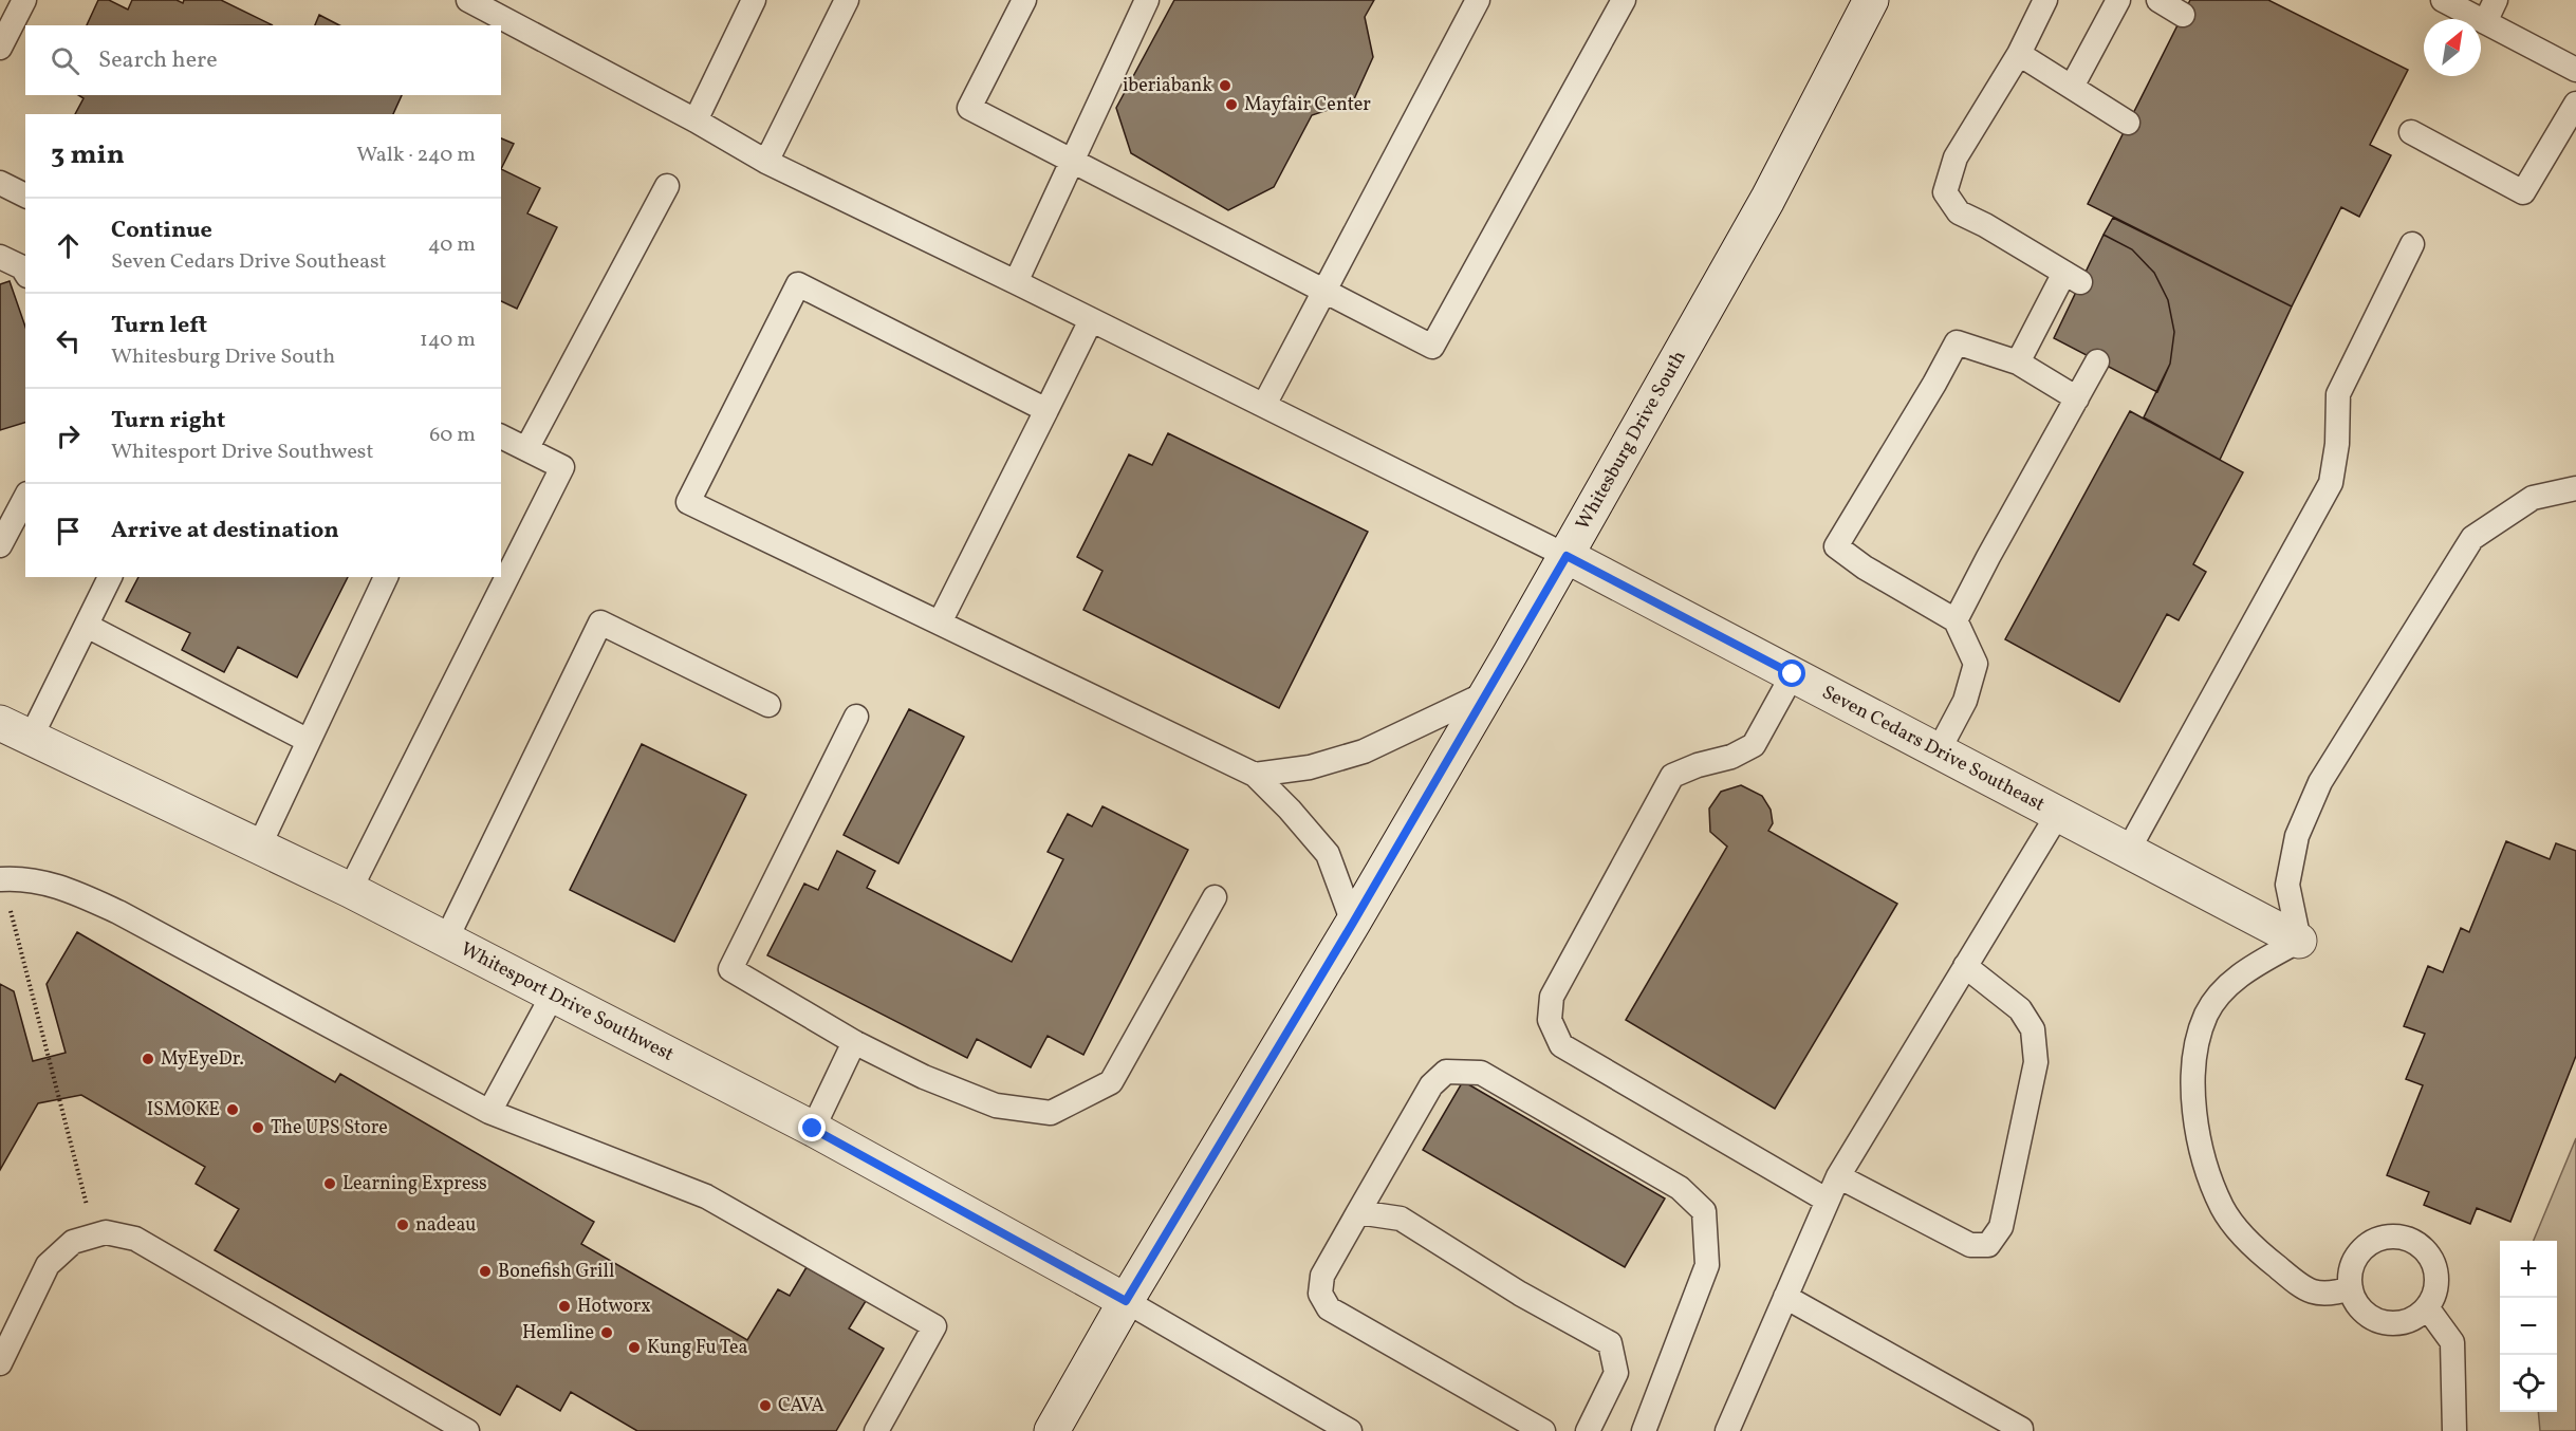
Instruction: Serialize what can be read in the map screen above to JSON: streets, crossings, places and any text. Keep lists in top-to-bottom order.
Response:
{
  "streets": {
    "street": ["Whitesburg Drive South", "Seven Cedars Drive Southeast", "Whitesport Drive Southwest"]
  },
  "crossings": [
    ["Whitesburg Drive South", "Seven Cedars Drive Southeast"],
    ["Whitesburg Drive South", "Whitesport Drive Southwest"]
  ],
  "places": [
    "iberiabank",
    "Mayfair Center",
    "MyEyeDr.",
    "ISMOKE",
    "The UPS Store",
    "Learning Express",
    "nadeau",
    "Bonefish Grill",
    "Hotworx",
    "Hemline",
    "Kung Fu Tea",
    "CAVA"
  ],
  "north": "top right",
  "page": {
    "search": "Search here",
    "heading": ["3 min", "Walk · 240 m"],
    "list": [
      ["Continue", "Seven Cedars Drive Southeast", "40 m"],
      ["Turn left", "Whitesburg Drive South", "140 m"],
      ["Turn right", "Whitesport Drive Southwest", "60 m"],
      "Arrive at destination"
    ],
    "map_buttons": ["+", "−"]
  }
}
